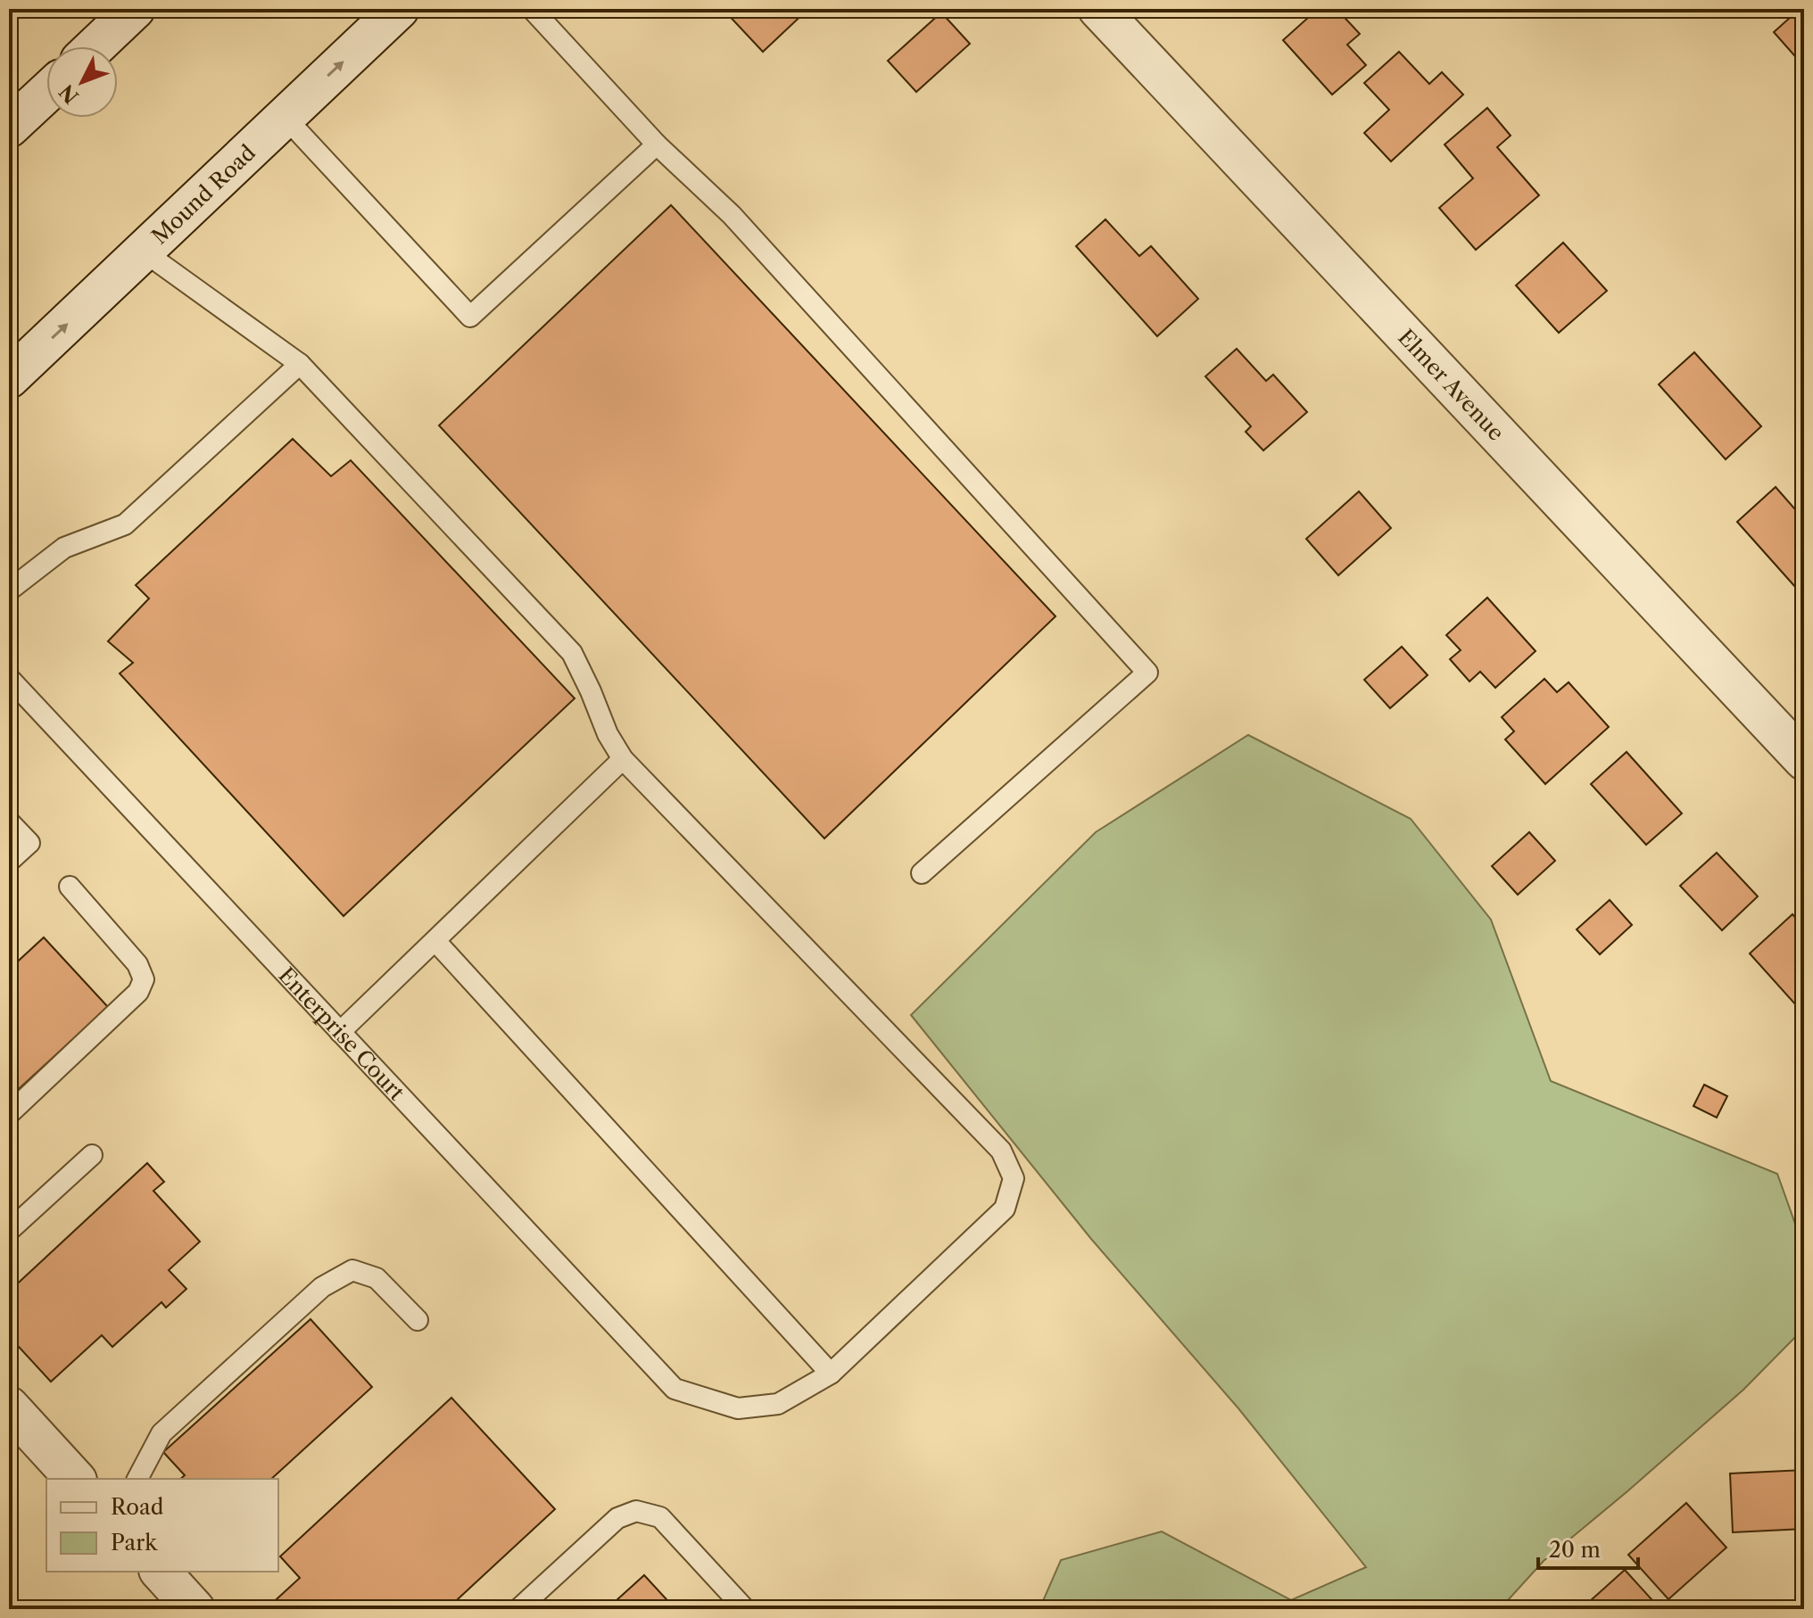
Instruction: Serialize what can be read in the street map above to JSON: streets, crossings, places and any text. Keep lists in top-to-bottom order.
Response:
{
  "streets": {
    "street": ["Mound Road", "Elmer Avenue"],
    "lane": ["Enterprise Court"]
  },
  "one_way": ["Mound Road"],
  "legend": ["Road", "Park"],
  "scale_bar": "20 m",
  "north": "bottom left"
}
